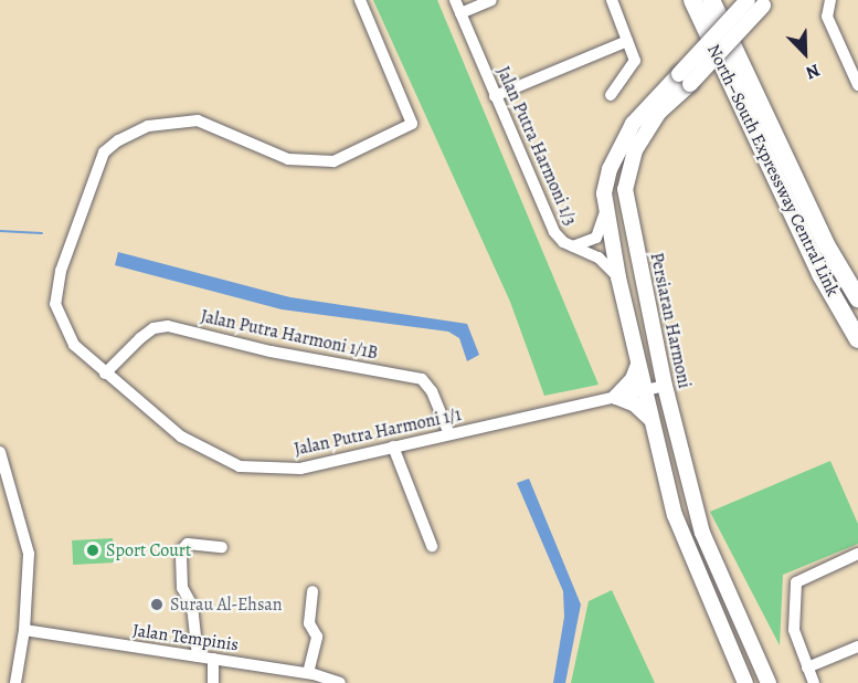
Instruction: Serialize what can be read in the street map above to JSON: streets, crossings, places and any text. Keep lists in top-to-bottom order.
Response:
{
  "streets": {
    "highway": ["North–South Expressway Central Link"],
    "main road": ["Persiaran Harmoni"],
    "street": [
      "Jalan Putra Harmoni 1/3",
      "Jalan Putra Harmoni 1/1B",
      "Jalan Putra Harmoni 1/1",
      "Jalan Tempinis"
    ]
  },
  "crossings": [
    ["Jalan Putra Harmoni 1/3", "Persiaran Harmoni"],
    ["Persiaran Harmoni", "Jalan Putra Harmoni 1/1"],
    ["Jalan Putra Harmoni 1/1B", "Jalan Putra Harmoni 1/1"]
  ],
  "places": ["Sport Court", "Surau Al-Ehsan"],
  "north": "bottom right"
}
